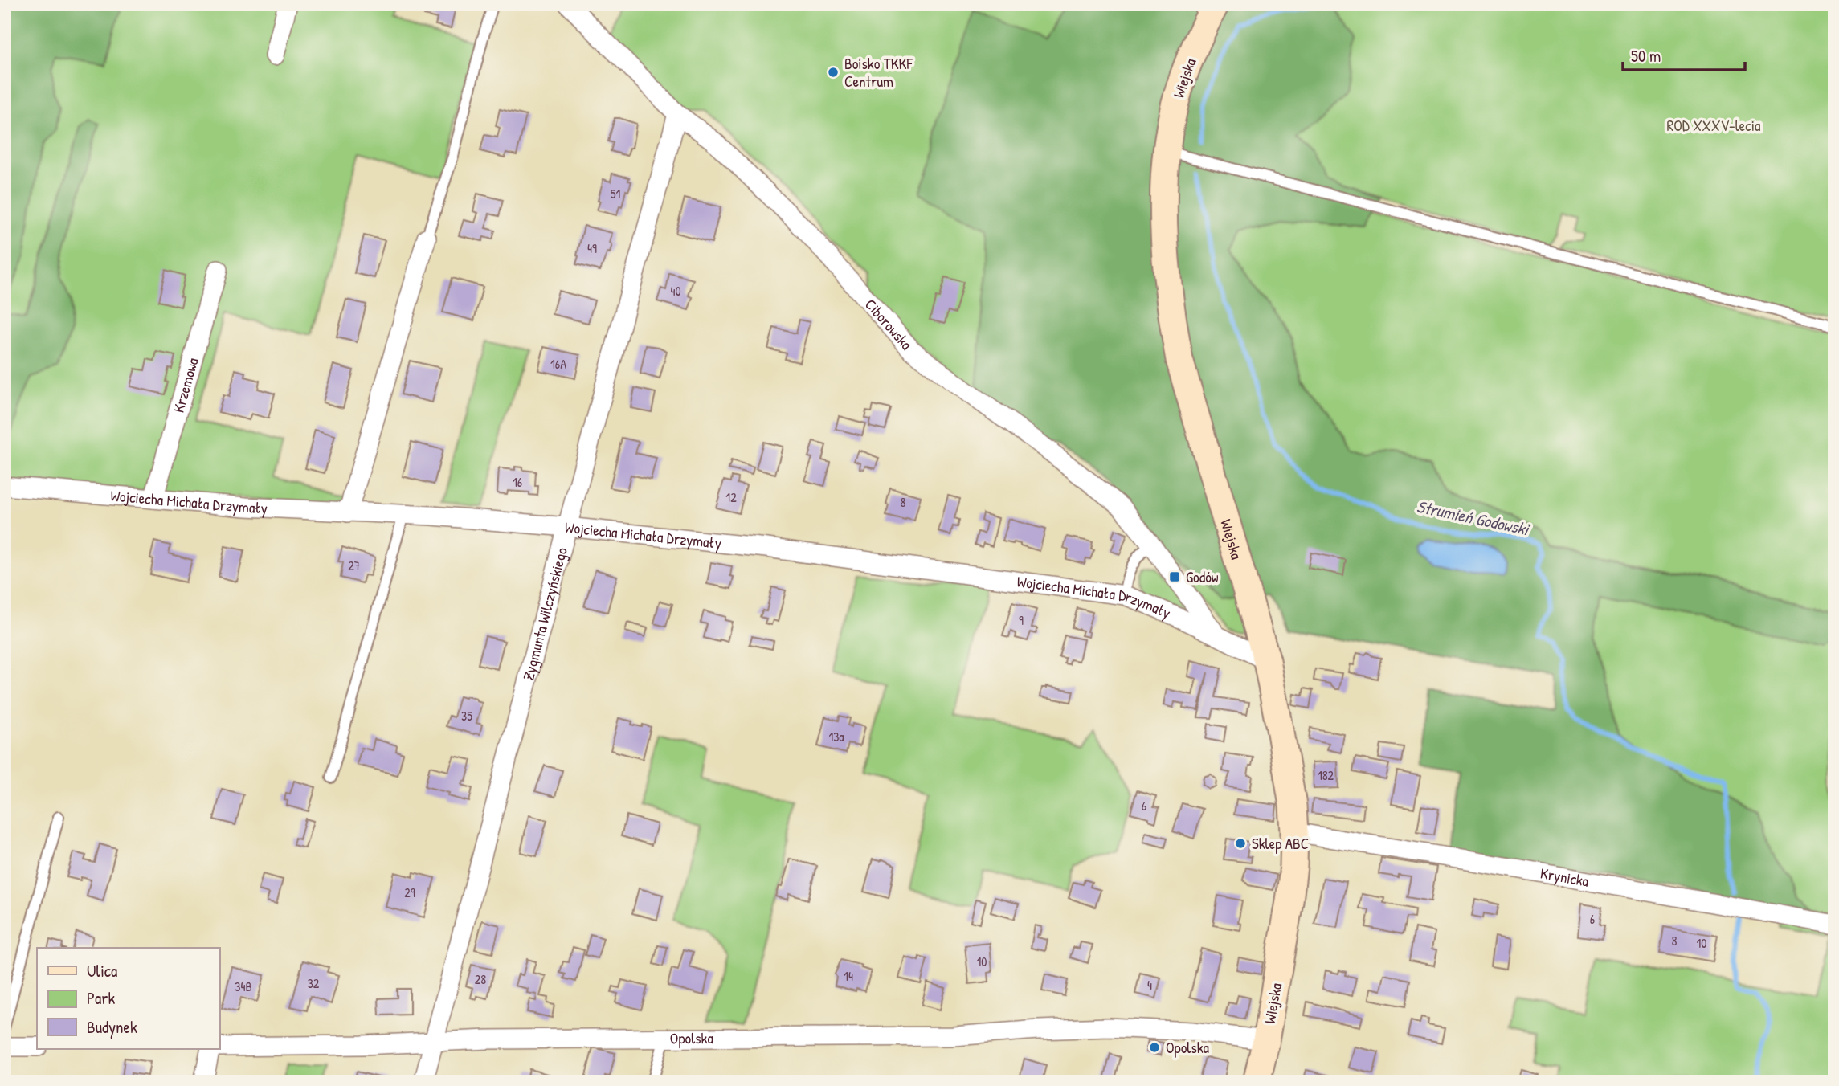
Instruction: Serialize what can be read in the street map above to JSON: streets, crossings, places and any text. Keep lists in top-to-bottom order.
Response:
{
  "streets": {
    "street": [
      "Wiejska",
      "Ciborowska",
      "Krzemowa",
      "Wojciecha Michała Drzymały",
      "Zygmunta Wilczyńskiego",
      "Krynicka",
      "Opolska"
    ]
  },
  "crossings": [
    ["Wiejska", "Wojciecha Michała Drzymały"],
    ["Wiejska", "Krynicka"],
    ["Wiejska", "Opolska"],
    ["Ciborowska", "Wojciecha Michała Drzymały"],
    ["Ciborowska", "Zygmunta Wilczyńskiego"],
    ["Krzemowa", "Wojciecha Michała Drzymały"],
    ["Wojciecha Michała Drzymały", "Zygmunta Wilczyńskiego"],
    ["Zygmunta Wilczyńskiego", "Opolska"]
  ],
  "water": ["Strumień Godowski"],
  "parks": ["ROD XXXV-lecia"],
  "places": {
    "other": ["Boisko TKKF Centrum", "Sklep ABC", "Opolska"],
    "transit": ["Godów"]
  },
  "house_numbers": [
    "51",
    "49",
    "40",
    "16A",
    "16",
    "12",
    "8",
    "27",
    "9",
    "35",
    "13a",
    "182",
    "6",
    "29",
    "6",
    "8",
    "10",
    "10",
    "14",
    "28",
    "32",
    "4",
    "34B"
  ],
  "legend": ["Ulica", "Park", "Budynek"],
  "scale_bar": "50 m"
}
